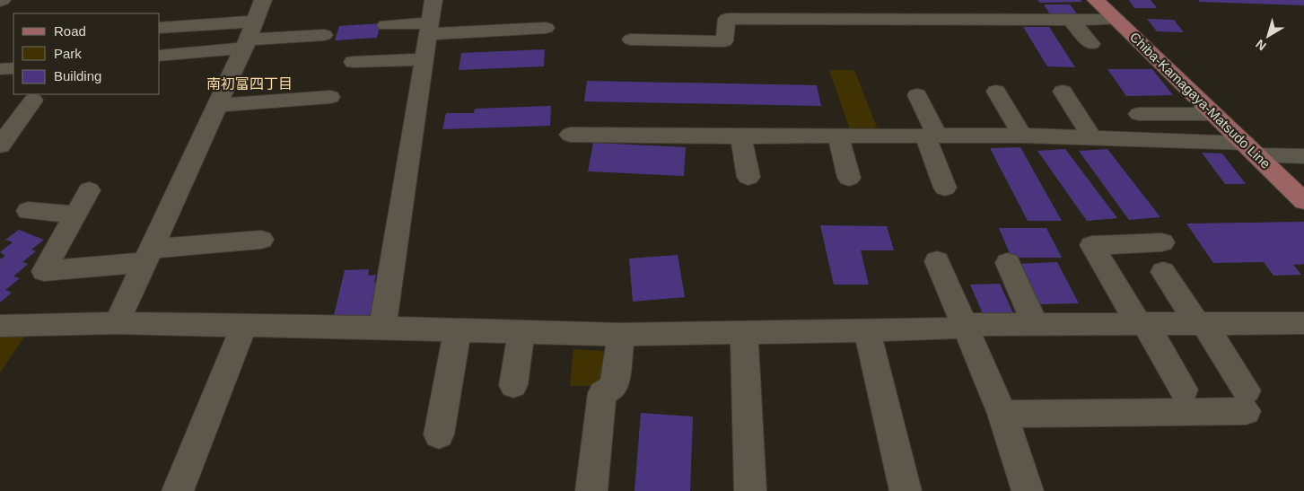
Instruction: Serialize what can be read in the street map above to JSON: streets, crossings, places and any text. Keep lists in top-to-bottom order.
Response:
{
  "streets": {
    "main road": ["Chiba-Kamagaya-Matsudo Line"]
  },
  "districts": ["南初富四丁目"],
  "legend": ["Road", "Park", "Building"],
  "north": "bottom left"
}
